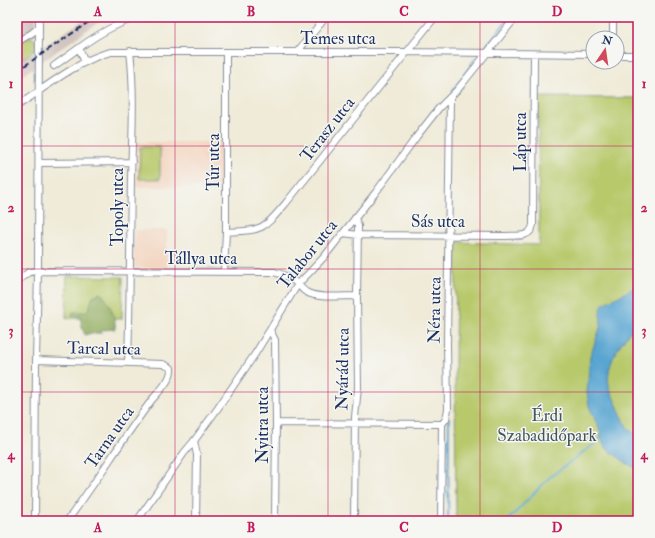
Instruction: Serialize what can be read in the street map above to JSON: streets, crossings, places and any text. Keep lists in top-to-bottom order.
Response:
{
  "streets": {
    "street": [
      "Temes utca",
      "Terasz utca",
      "Láp utca",
      "Túr utca",
      "Topoly utca",
      "Sás utca",
      "Talabor utca",
      "Tállya utca",
      "Néra utca",
      "Tarcal utca",
      "Nyárád utca",
      "Nyitra utca",
      "Tarna utca"
    ]
  },
  "crossings": [
    ["Temes utca", "Terasz utca"],
    ["Temes utca", "Láp utca"],
    ["Temes utca", "Túr utca"],
    ["Temes utca", "Topoly utca"],
    ["Temes utca", "Talabor utca"],
    ["Terasz utca", "Túr utca"],
    ["Láp utca", "Sás utca"],
    ["Túr utca", "Tállya utca"],
    ["Topoly utca", "Tállya utca"],
    ["Topoly utca", "Tarcal utca"],
    ["Sás utca", "Talabor utca"],
    ["Sás utca", "Néra utca"],
    ["Sás utca", "Nyárád utca"],
    ["Talabor utca", "Tállya utca"],
    ["Talabor utca", "Néra utca"],
    ["Talabor utca", "Nyárád utca"],
    ["Talabor utca", "Nyitra utca"],
    ["Tállya utca", "Nyárád utca"],
    ["Tarcal utca", "Tarna utca"]
  ],
  "parks": ["Érdi Szabadidőpark"],
  "north": "top",
  "grid": {
    "columns": [
      "A",
      "B",
      "C",
      "D"
    ],
    "rows": [
      "1",
      "2",
      "3",
      "4"
    ]
  }
}
